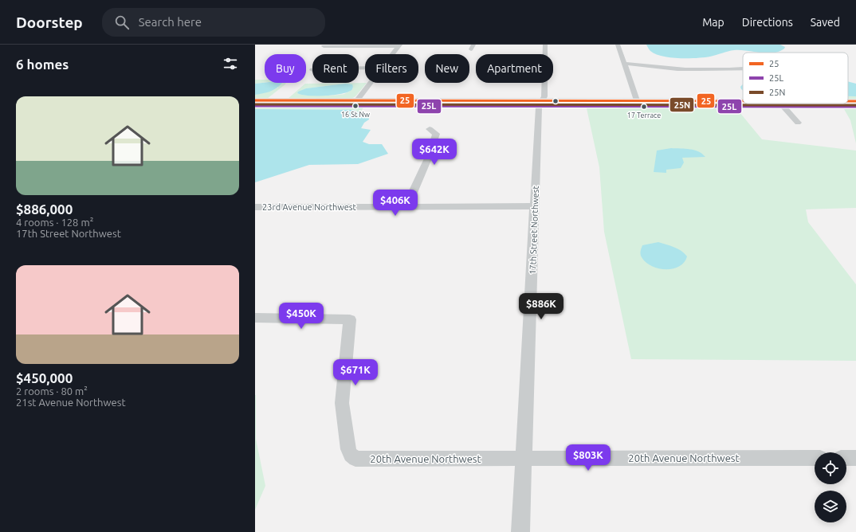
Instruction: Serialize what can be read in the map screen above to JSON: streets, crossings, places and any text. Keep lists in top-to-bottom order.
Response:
{
  "streets": {
    "street": ["23rd Avenue Northwest", "17th Street Northwest", "20th Avenue Northwest"]
  },
  "crossings": [
    ["23rd Avenue Northwest", "17th Street Northwest"],
    ["17th Street Northwest", "20th Avenue Northwest"]
  ],
  "places": ["16 St Nw", "17 Terrace"],
  "lines": ["transit line 25", "transit line 25N", "transit line 25L"],
  "legend": ["25", "25L", "25N"],
  "page": {
    "header": "Doorstep",
    "search": "Search here",
    "nav": ["Map", "Directions", "Saved"],
    "heading": "6 homes",
    "chip": [
      "Buy",
      "Rent",
      "Filters",
      "New",
      "Apartment"
    ],
    "list": [
      {
        "name": "$886,000",
        "note": "4 rooms · 128 m² · 17th Street Northwest"
      },
      {
        "name": "$450,000",
        "note": "2 rooms · 80 m² · 21st Avenue Northwest"
      }
    ],
    "price": [
      "$642K",
      "$406K",
      "$886K",
      "$450K",
      "$671K",
      "$803K"
    ]
  }
}
